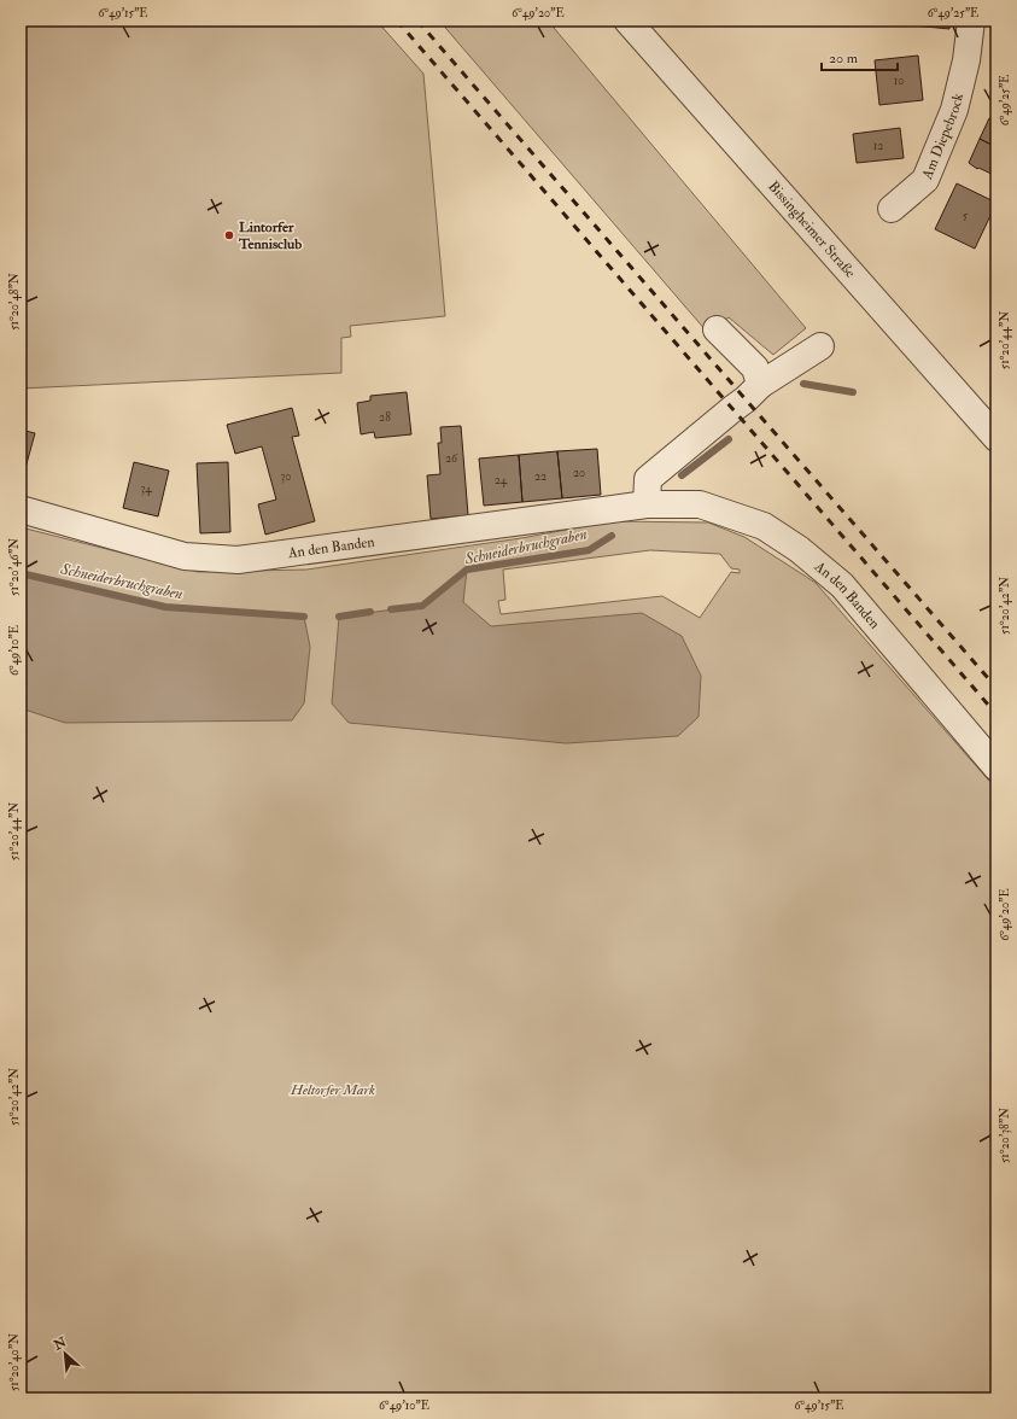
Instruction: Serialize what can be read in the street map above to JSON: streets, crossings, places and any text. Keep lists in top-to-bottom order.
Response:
{
  "streets": {
    "street": ["Am Diepebrock", "Bissingheimer Straße", "An den Banden"]
  },
  "water": ["Schneiderbruchgraben"],
  "parks": ["Heltorfer Mark"],
  "places": ["Lintorfer Tennisclub"],
  "house_numbers": [
    "10",
    "12",
    "5",
    "28",
    "26",
    "20",
    "30",
    "22",
    "24",
    "34"
  ],
  "scale_bar": "20 m",
  "north": "top left",
  "coordinates": [
    "6°49'15\"E",
    "6°49'20\"E",
    "6°49'25\"E",
    "51°20'48\"N",
    "51°20'44\"N",
    "51°20'46\"N",
    "51°20'42\"N",
    "6°49'10\"E",
    "51°20'38\"N",
    "51°20'40\"N"
  ]
}
